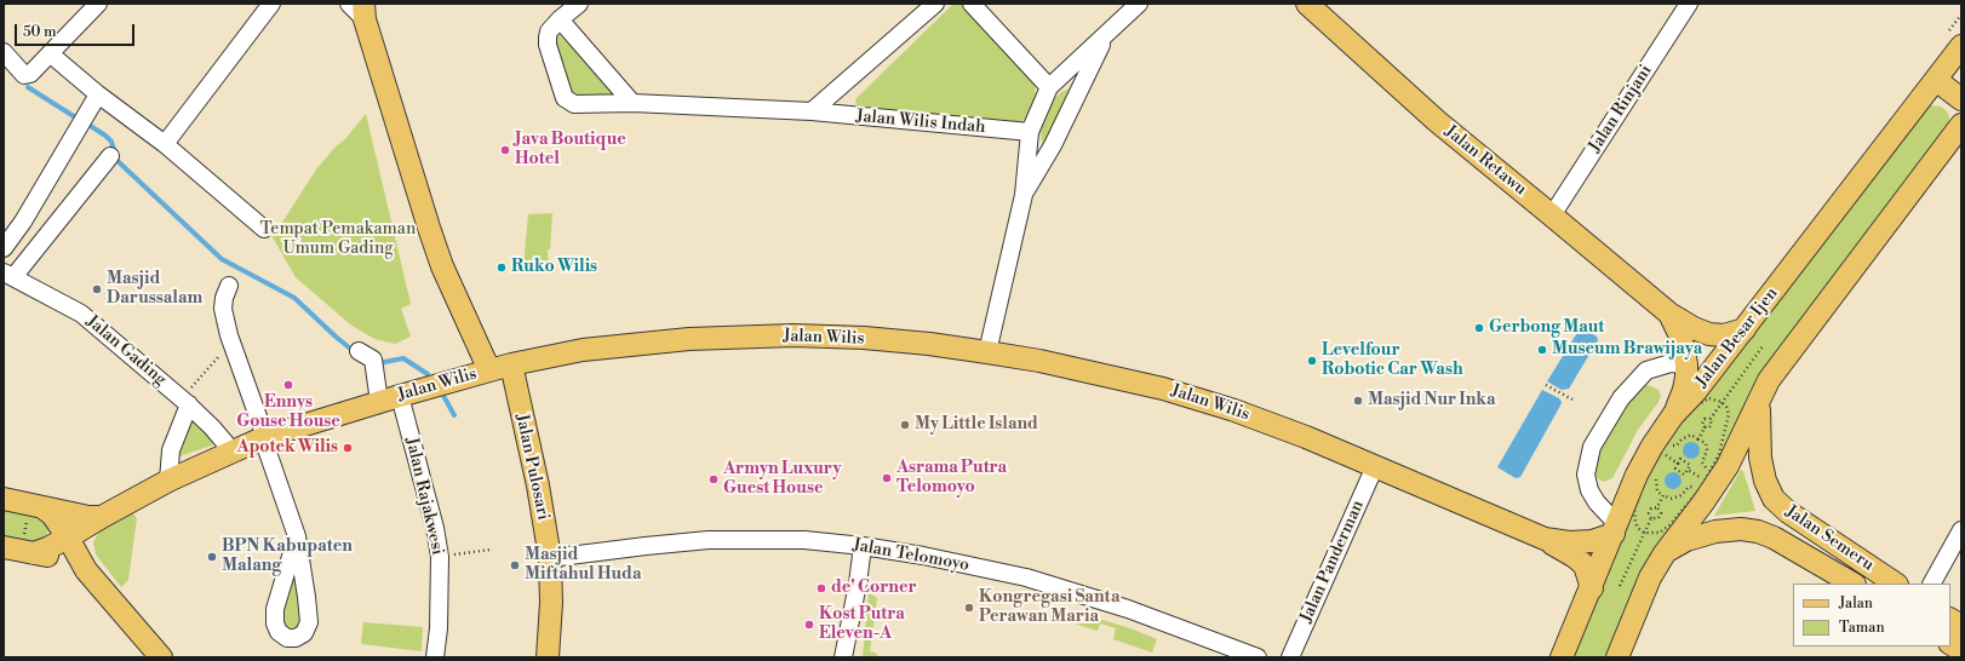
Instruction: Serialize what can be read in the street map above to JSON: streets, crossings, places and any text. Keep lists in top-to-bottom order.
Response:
{
  "streets": {
    "main road": [
      "Jalan Retawu",
      "Jalan Wilis",
      "Jalan Besar Ijen",
      "Jalan Pulosari",
      "Jalan Semeru"
    ],
    "street": [
      "Jalan Rinjani",
      "Jalan Wilis Indah",
      "Jalan Gading",
      "Jalan Rajakwesi",
      "Jalan Telomoyo",
      "Jalan Panderman"
    ]
  },
  "crossings": [
    ["Jalan Rinjani", "Jalan Retawu"],
    ["Jalan Retawu", "Jalan Besar Ijen"],
    ["Jalan Wilis", "Jalan Besar Ijen"],
    ["Jalan Wilis", "Jalan Gading"],
    ["Jalan Wilis", "Jalan Pulosari"],
    ["Jalan Wilis", "Jalan Rajakwesi"],
    ["Jalan Wilis", "Jalan Panderman"],
    ["Jalan Pulosari", "Jalan Telomoyo"]
  ],
  "parks": ["Tempat Pemakaman Umum Gading"],
  "places": [
    "Java Boutique Hotel",
    "Ruko Wilis",
    "Masjid Darussalam",
    "Gerbong Maut",
    "Museum Brawijaya",
    "Levelfour Robotic Car Wash",
    "Ennys Gouse House",
    "Masjid Nur Inka",
    "My Little Island",
    "Apotek Wilis",
    "Asrama Putra Telomoyo",
    "Armyn Luxury Guest House",
    "BPN Kabupaten Malang",
    "Masjid Miftahul Huda",
    "de' Corner",
    "Kongregasi Santa Perawan Maria",
    "Kost Putra Eleven-A"
  ],
  "legend": ["Jalan", "Taman"],
  "scale_bar": "50 m"
}
